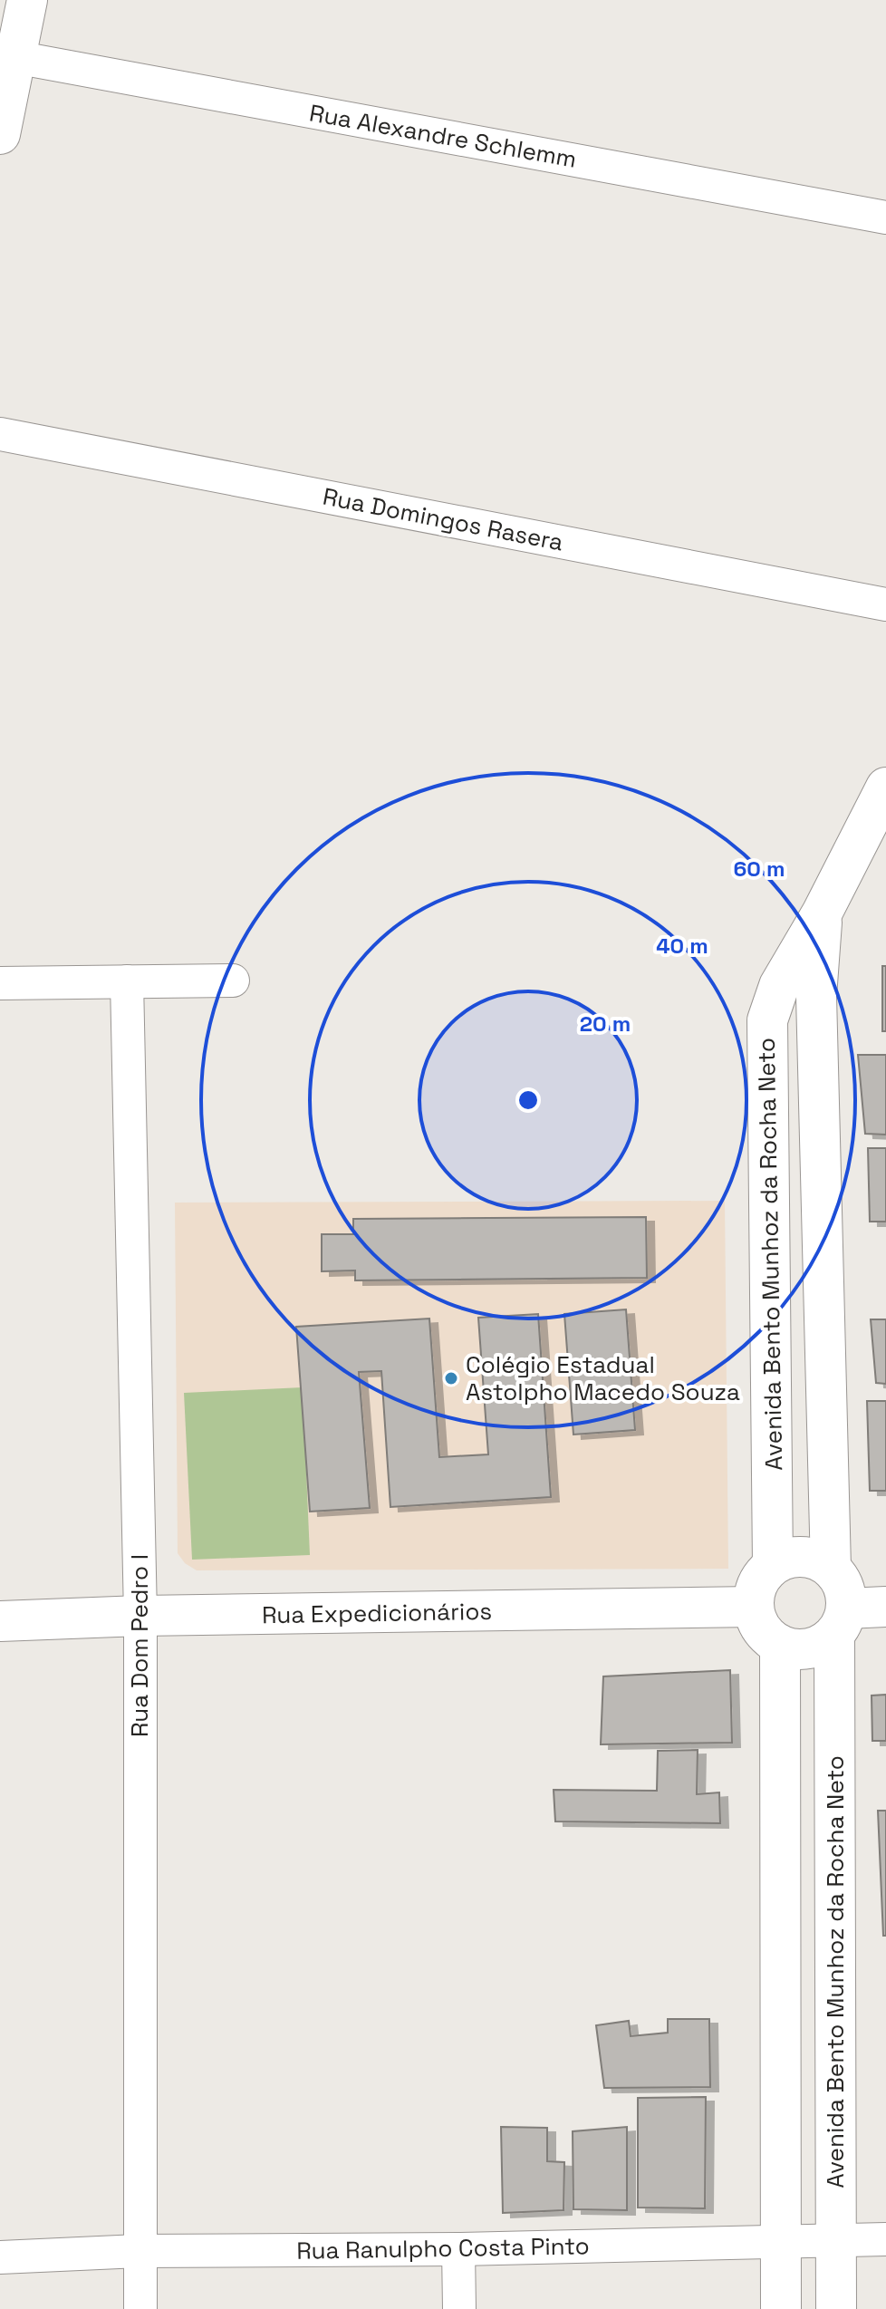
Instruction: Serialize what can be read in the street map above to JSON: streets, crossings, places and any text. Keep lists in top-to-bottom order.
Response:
{
  "streets": {
    "main road": ["Avenida Bento Munhoz da Rocha Neto", "Rua Expedicionários"],
    "street": [
      "Rua Alexandre Schlemm",
      "Rua Domingos Rasera",
      "Rua Dom Pedro I",
      "Rua Ranulpho Costa Pinto"
    ]
  },
  "crossings": [
    ["Avenida Bento Munhoz da Rocha Neto", "Rua Expedicionários"],
    ["Avenida Bento Munhoz da Rocha Neto", "Rua Ranulpho Costa Pinto"],
    ["Rua Expedicionários", "Rua Dom Pedro I"],
    ["Rua Dom Pedro I", "Rua Ranulpho Costa Pinto"]
  ],
  "places": ["Colégio Estadual Astolpho Macedo Souza"],
  "rings": ["60 m", "40 m", "20 m"]
}
